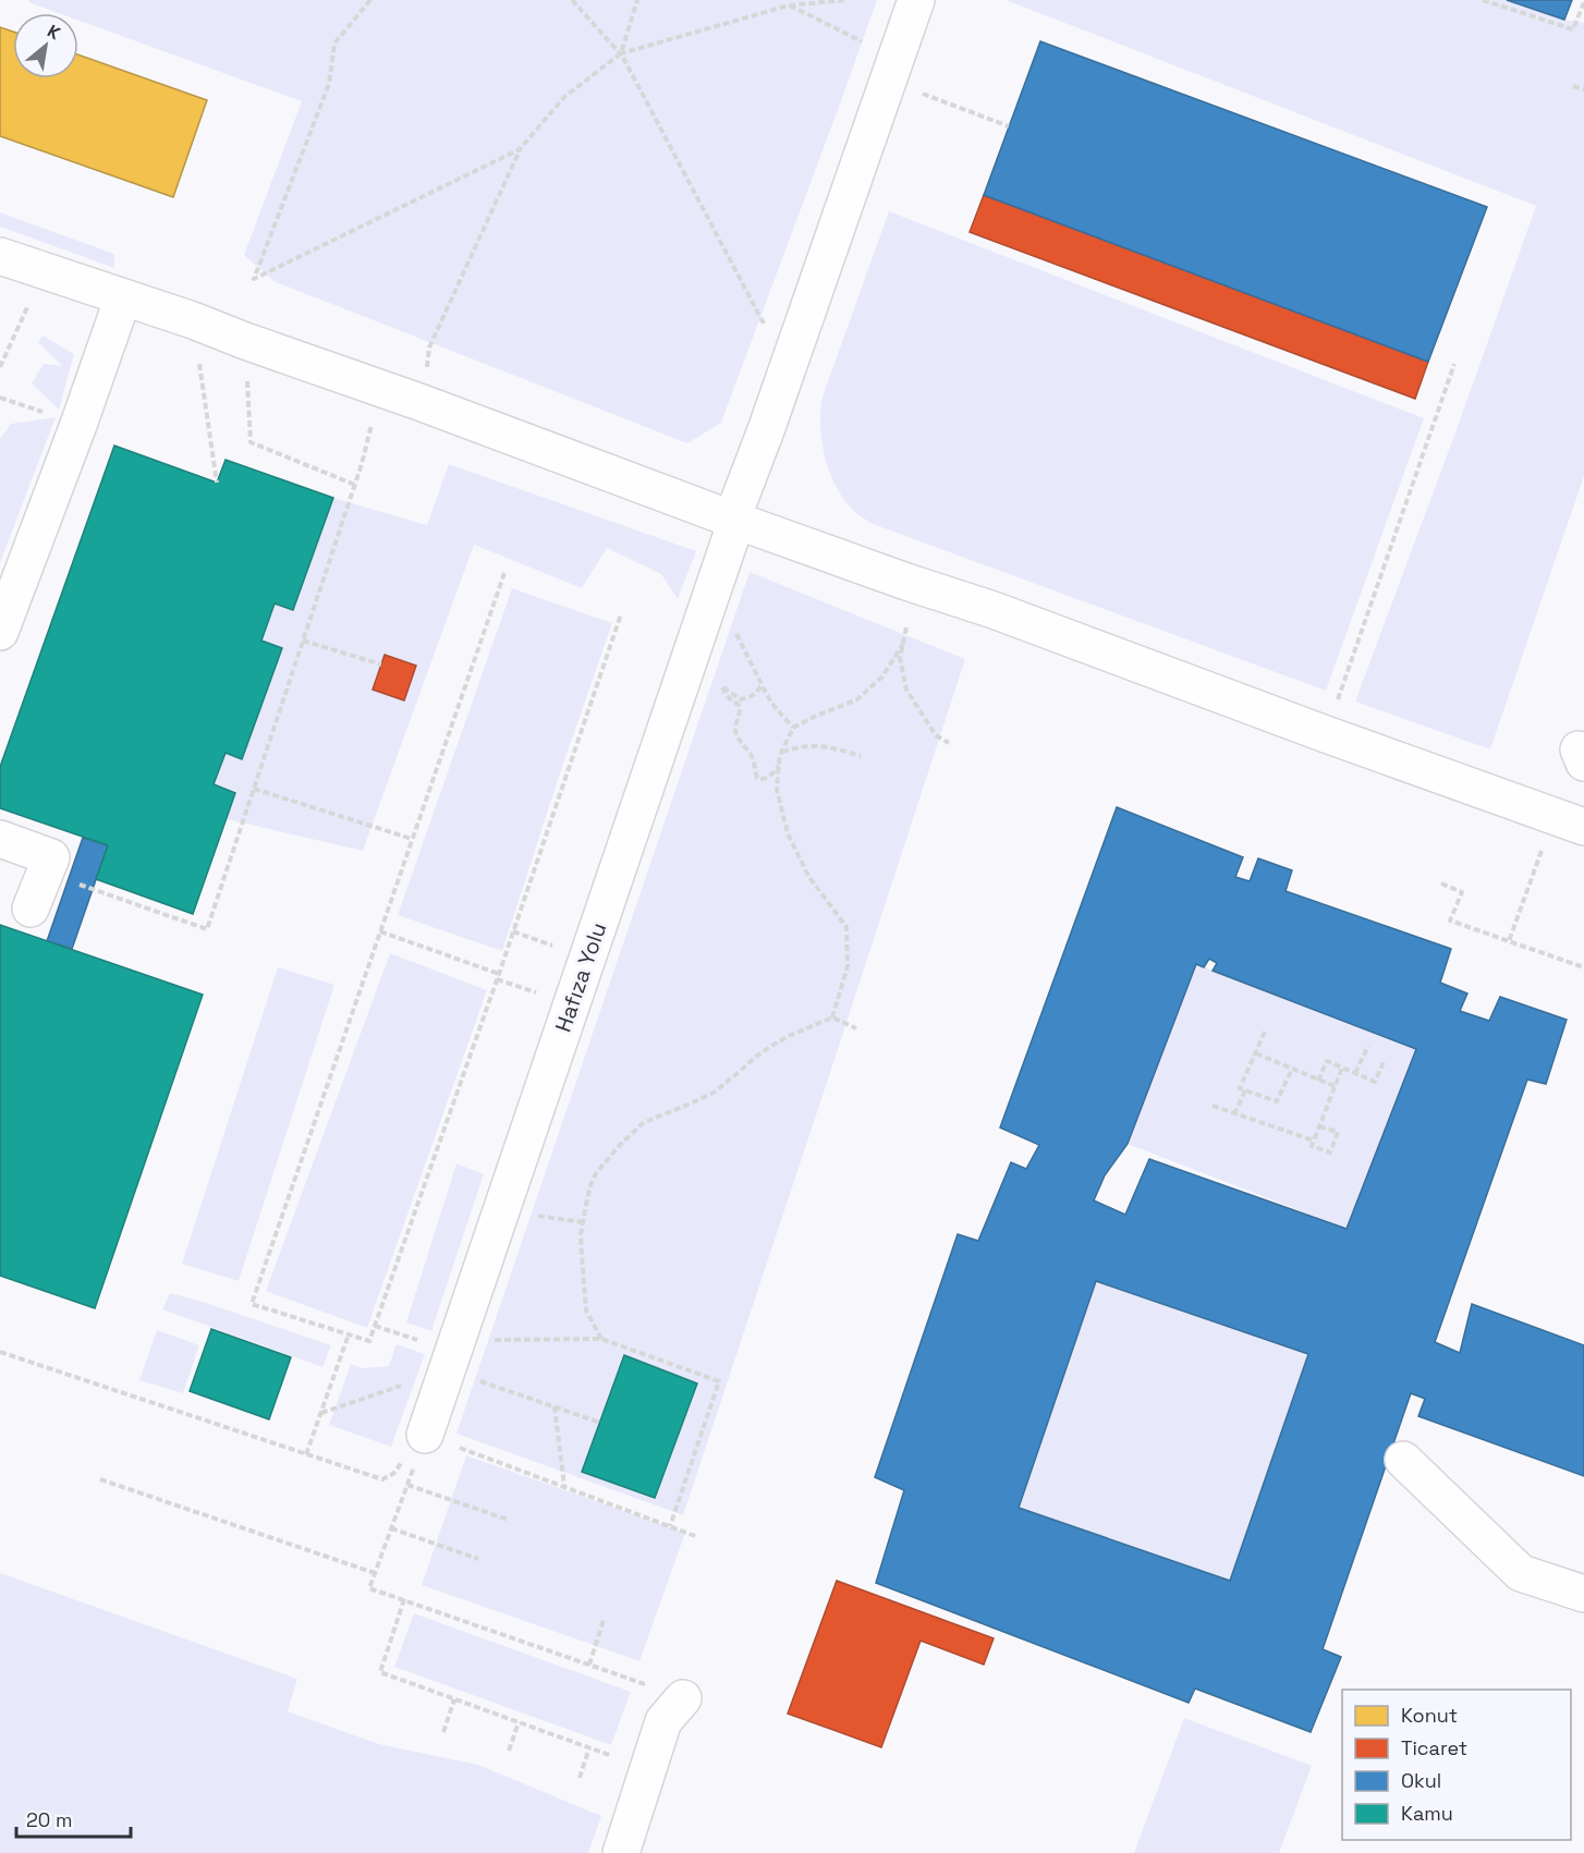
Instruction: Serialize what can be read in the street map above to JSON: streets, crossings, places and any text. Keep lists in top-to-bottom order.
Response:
{
  "streets": {
    "street": ["Hafıza Yolu"]
  },
  "legend": [
    "Konut",
    "Ticaret",
    "Okul",
    "Kamu"
  ],
  "scale_bar": "20 m",
  "north": "top right"
}
